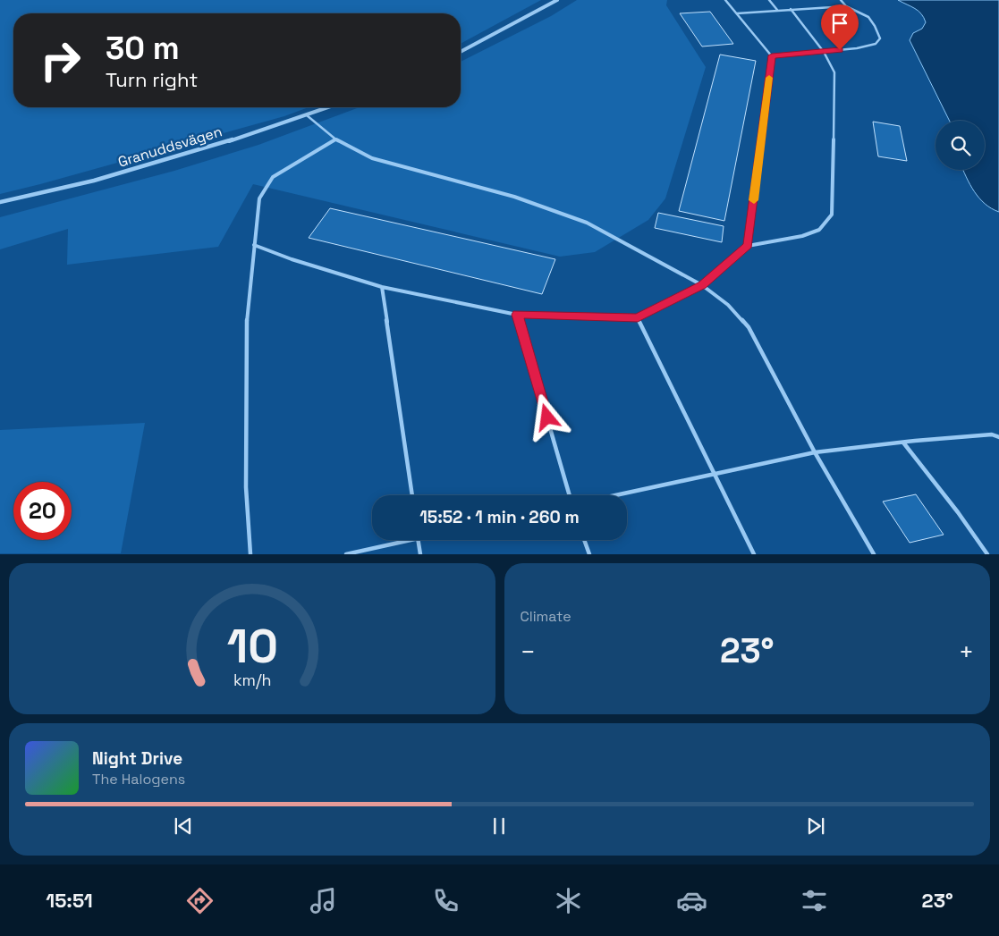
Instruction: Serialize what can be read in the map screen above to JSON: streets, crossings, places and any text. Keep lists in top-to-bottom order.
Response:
{
  "streets": {
    "street": ["Granuddsvägen"]
  },
  "page": {
    "turn": ["30 m", "Turn right"],
    "limit": "20",
    "trip": "15:52 · 1 min · 260 m",
    "tile": "Climate",
    "heat": ["−", "23°", "+"],
    "song": ["Night Drive", "The Halogens"],
    "tabs": ["15:51", "23°"],
    "gauge": ["10", "km/h"]
  }
}
